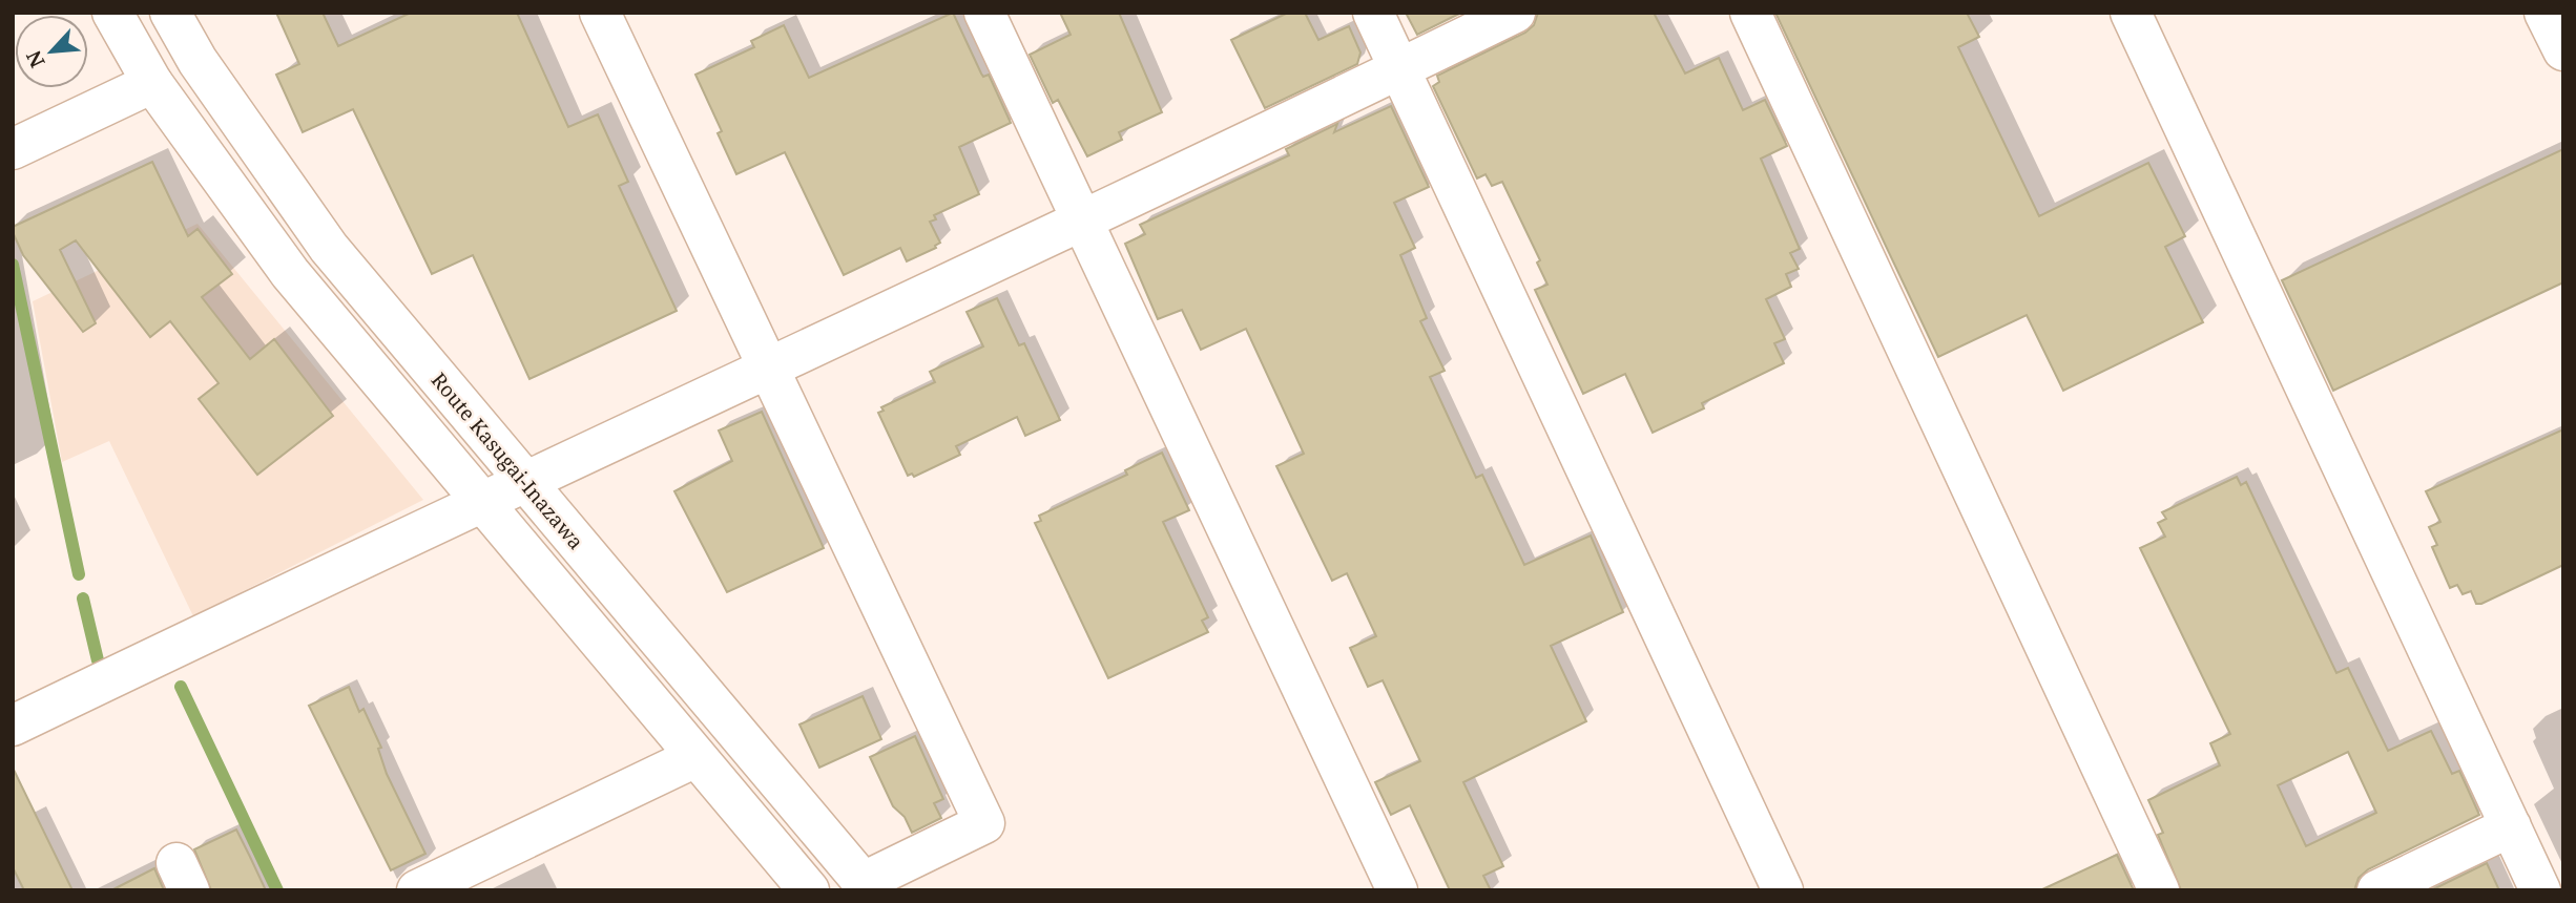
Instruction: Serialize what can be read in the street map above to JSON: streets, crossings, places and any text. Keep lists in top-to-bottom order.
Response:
{
  "streets": {
    "street": ["Route Kasugai-Inazawa"]
  },
  "north": "bottom left"
}
